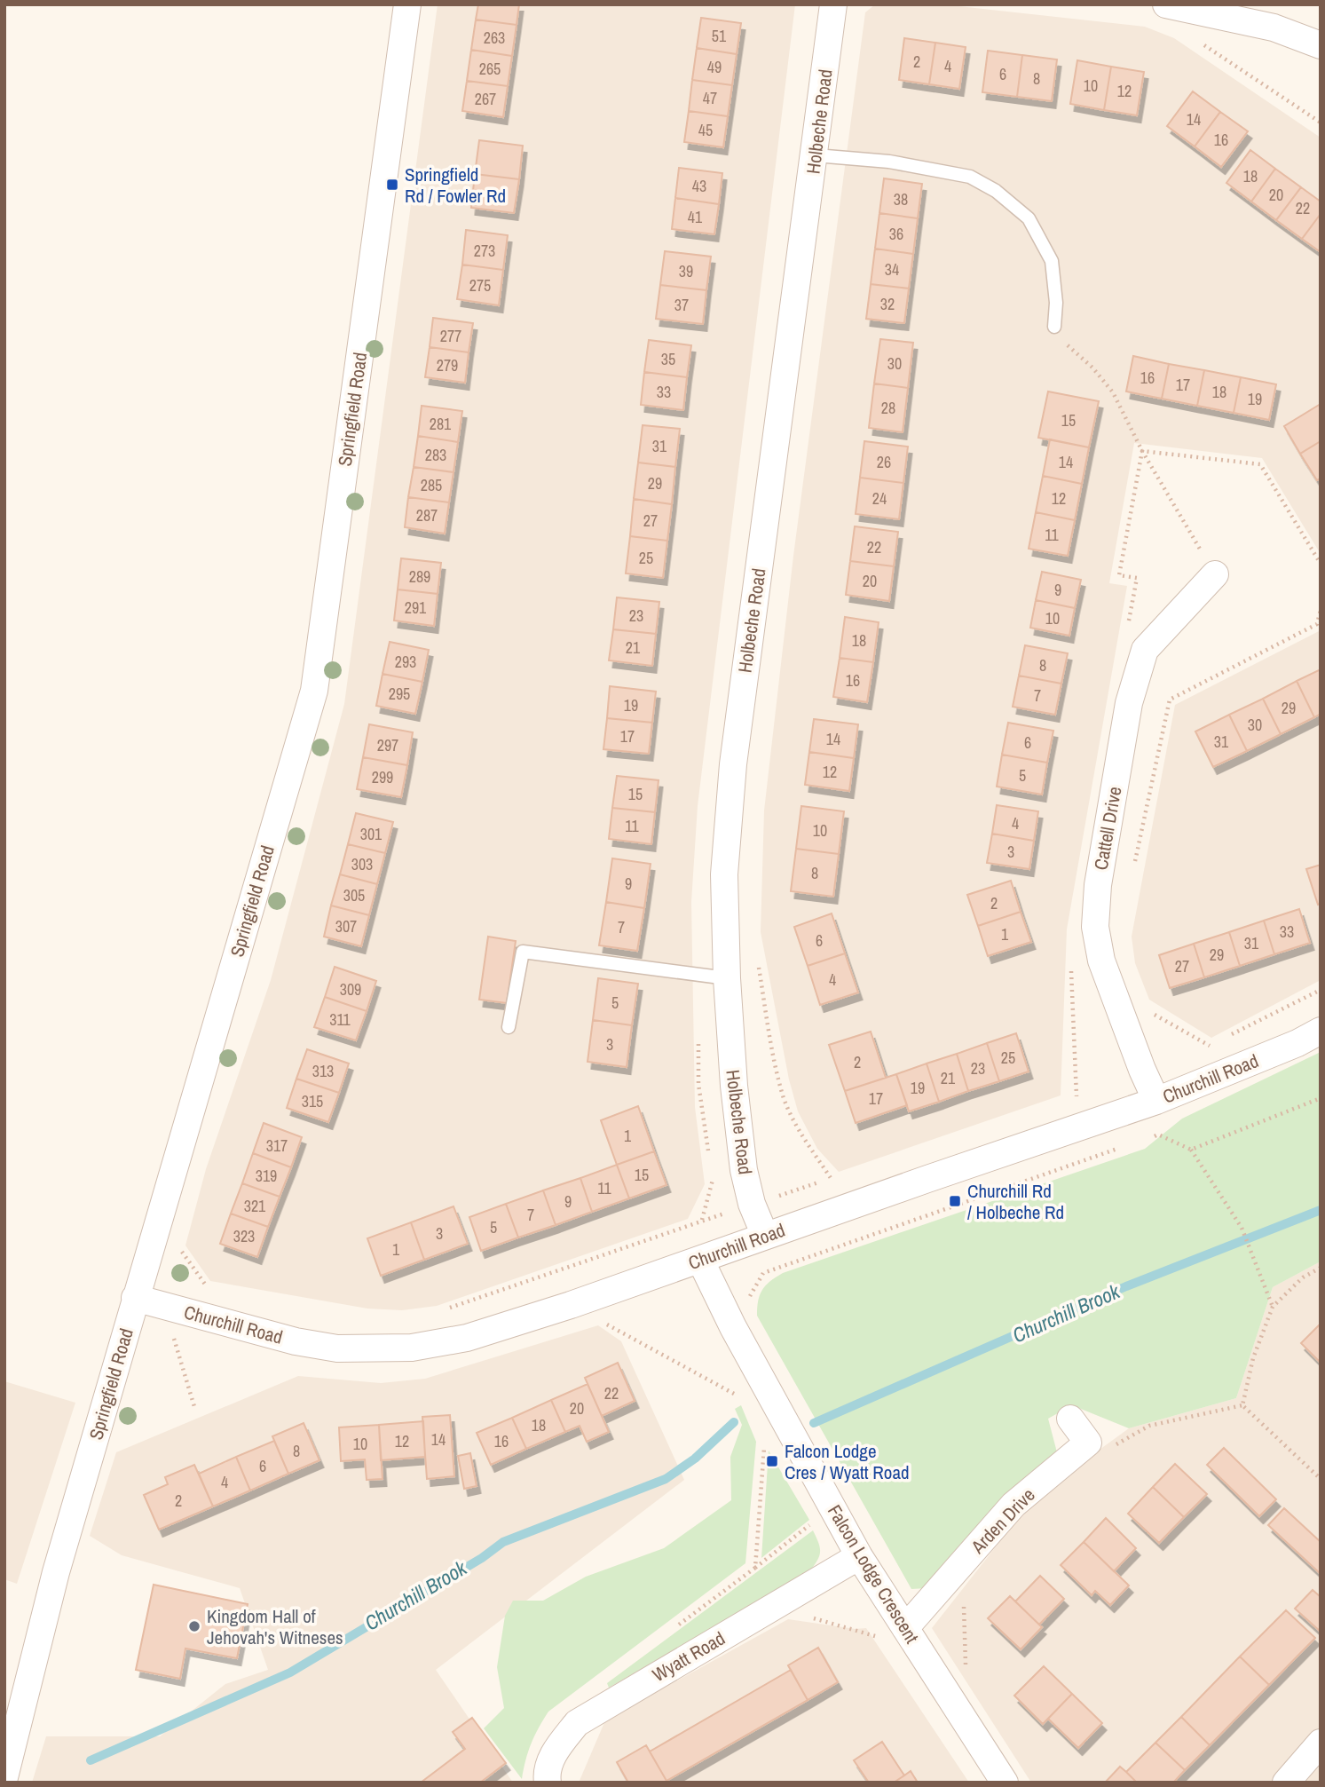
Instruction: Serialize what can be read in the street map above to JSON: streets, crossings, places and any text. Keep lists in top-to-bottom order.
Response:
{
  "streets": {
    "street": [
      "Holbeche Road",
      "Springfield Road",
      "Cattell Drive",
      "Churchill Road",
      "Arden Drive",
      "Falcon Lodge Crescent",
      "Wyatt Road"
    ]
  },
  "crossings": [
    ["Holbeche Road", "Churchill Road"],
    ["Springfield Road", "Churchill Road"],
    ["Cattell Drive", "Churchill Road"],
    ["Churchill Road", "Falcon Lodge Crescent"],
    ["Arden Drive", "Falcon Lodge Crescent"],
    ["Falcon Lodge Crescent", "Wyatt Road"]
  ],
  "water": ["Churchill Brook"],
  "places": {
    "transit": ["Springfield Rd / Fowler Rd", "Churchill Rd / Holbeche Rd", "Falcon Lodge Cres / Wyatt Road"],
    "other": ["Kingdom Hall of Jehovah's Witneses"]
  },
  "house_numbers": [
    "51",
    "263",
    "2",
    "4",
    "49",
    "265",
    "6",
    "8",
    "10",
    "12",
    "47",
    "267",
    "14",
    "45",
    "16",
    "18",
    "43",
    "20",
    "38",
    "22",
    "41",
    "36",
    "273",
    "34",
    "39",
    "275",
    "32",
    "37",
    "277",
    "35",
    "30",
    "279",
    "16",
    "17",
    "33",
    "18",
    "19",
    "28",
    "15",
    "281",
    "31",
    "283",
    "26",
    "14",
    "29",
    "285",
    "24",
    "12",
    "287",
    "27",
    "11",
    "22",
    "25",
    "289",
    "20",
    "9",
    "291",
    "23",
    "10",
    "18",
    "21",
    "293",
    "8",
    "16",
    "295",
    "7",
    "19",
    "29",
    "30",
    "17",
    "14",
    "31",
    "6",
    "297",
    "12",
    "5",
    "299",
    "15",
    "4",
    "11",
    "10",
    "301",
    "3",
    "303",
    "8",
    "9",
    "305",
    "2",
    "307",
    "7",
    "33",
    "1",
    "6",
    "31",
    "29",
    "27",
    "4",
    "309",
    "5",
    "311",
    "3",
    "25",
    "2",
    "23",
    "313",
    "21",
    "19",
    "17",
    "315",
    "1",
    "317",
    "15",
    "319",
    "11",
    "9",
    "321",
    "7",
    "5",
    "3",
    "323",
    "1",
    "22",
    "20",
    "18",
    "14",
    "12",
    "16",
    "10",
    "8",
    "6",
    "4",
    "2"
  ]
}
